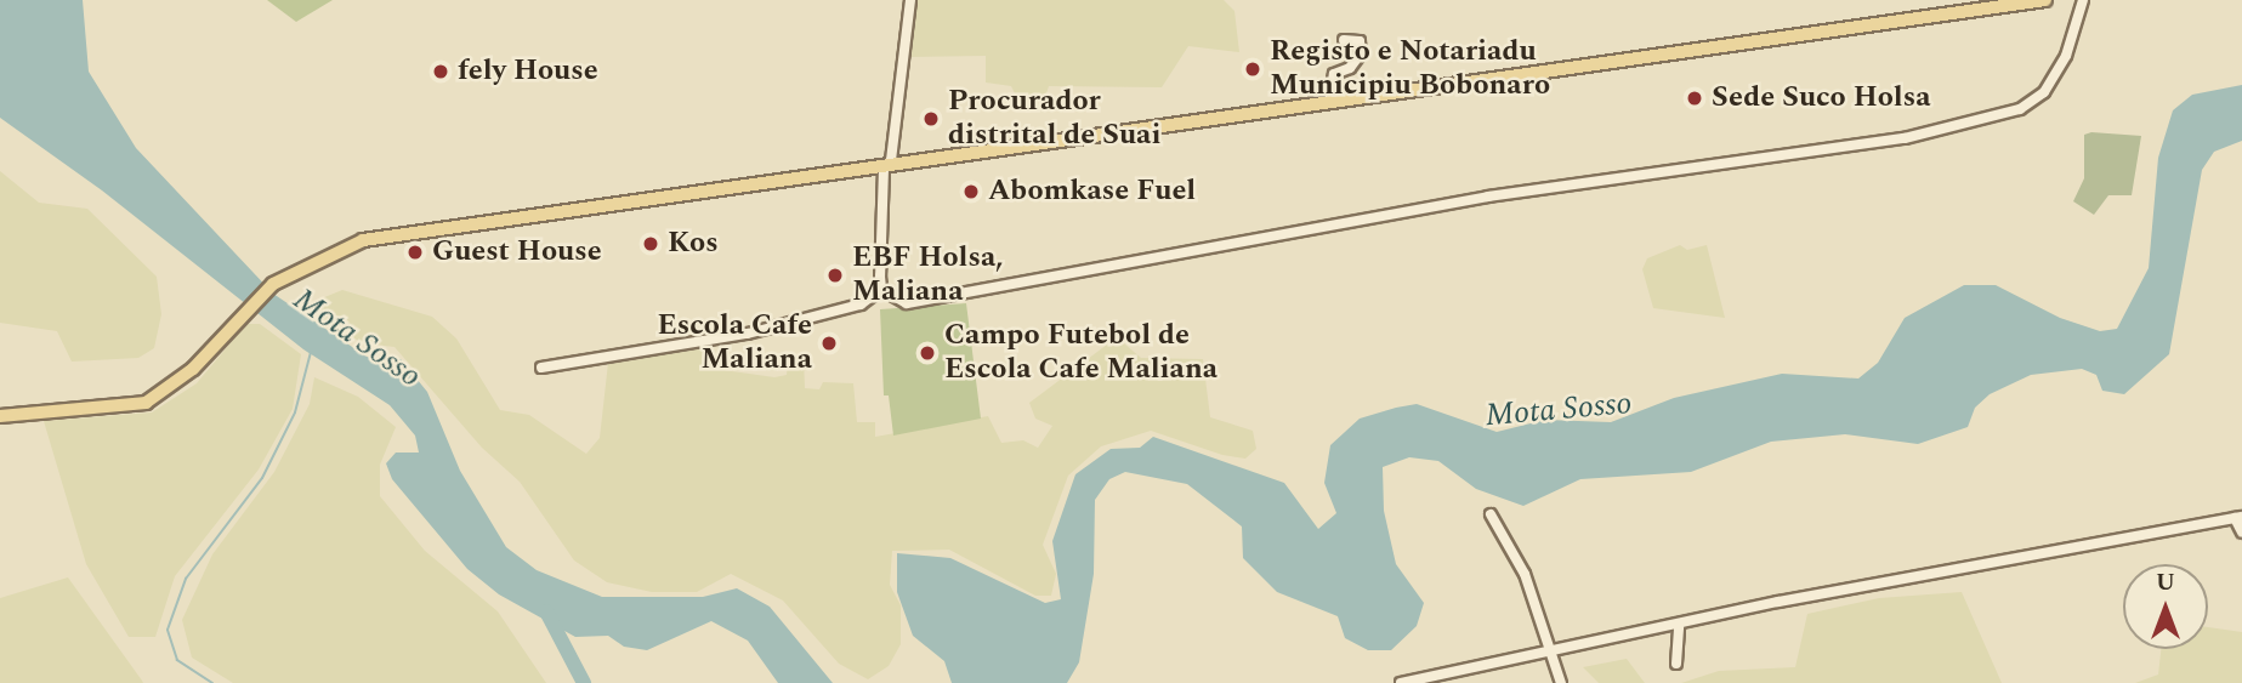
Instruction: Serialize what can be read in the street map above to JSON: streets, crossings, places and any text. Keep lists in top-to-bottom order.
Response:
{
  "water": ["Mota Sosso"],
  "places": [
    "Registo e Notariadu Municipiu Bobonaro",
    "fely House",
    "Sede Suco Holsa",
    "Procurador distrital de Suai",
    "Abomkase Fuel",
    "Kos",
    "Guest House",
    "EBF Holsa, Maliana",
    "Escola Cafe Maliana",
    "Campo Futebol de Escola Cafe Maliana"
  ],
  "north": "top"
}
